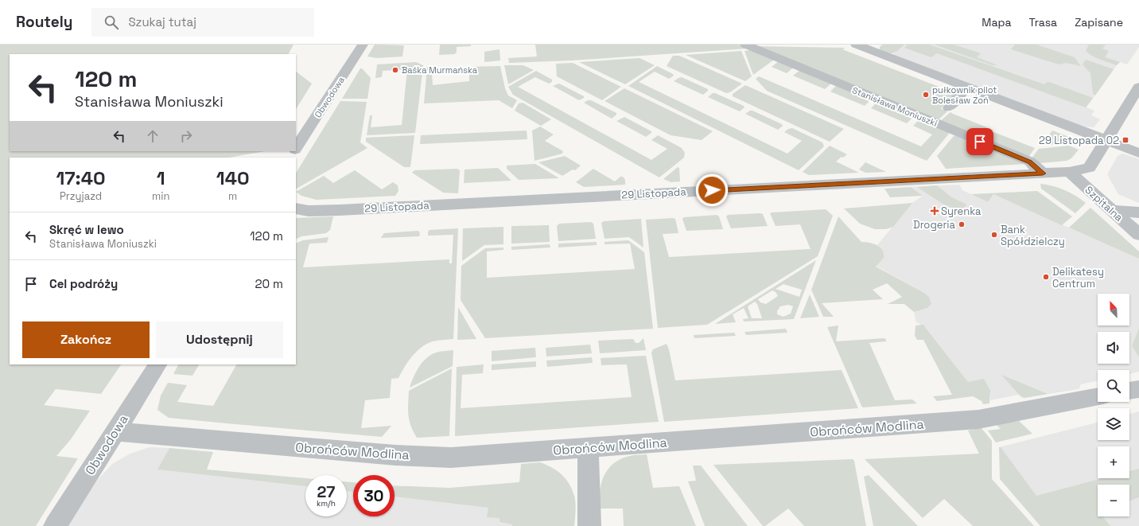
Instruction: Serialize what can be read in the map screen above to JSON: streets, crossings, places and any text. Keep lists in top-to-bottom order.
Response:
{
  "streets": {
    "street": [
      "Obwodowa",
      "Stanisława Moniuszki",
      "29 Listopada",
      "Szpitalna",
      "Obrońców Modlina"
    ]
  },
  "crossings": [
    ["Obwodowa", "Obrońców Modlina"],
    ["Stanisława Moniuszki", "29 Listopada"],
    ["29 Listopada", "Szpitalna"]
  ],
  "places": {
    "other": [
      "Baśka Murmańska",
      "pułkownik pilot Bolesław Zoń",
      "Drogeria",
      "Bank Spółdzielczy",
      "Delikatesy Centrum"
    ],
    "transit": ["29 Listopada 02"],
    "health": ["Syrenka"]
  },
  "north": "top left",
  "page": {
    "header": "Routely",
    "search": "Szukaj tutaj",
    "nav": ["Mapa", "Trasa", "Zapisane"],
    "turn": ["120 m", "Stanisława Moniuszki"],
    "eta": [
      "17:40",
      "Przyjazd",
      "1",
      "min",
      "140",
      "m"
    ],
    "list": [
      {
        "name": "Skręć w lewo",
        "note": "Stanisława Moniuszki",
        "value": "120 m"
      },
      {
        "name": "Cel podróży",
        "value": "20 m"
      }
    ],
    "map_buttons": ["+", "−"],
    "buttons": ["Zakończ", "Udostępnij"],
    "speed": "27 km/h",
    "limit": "30"
  }
}
